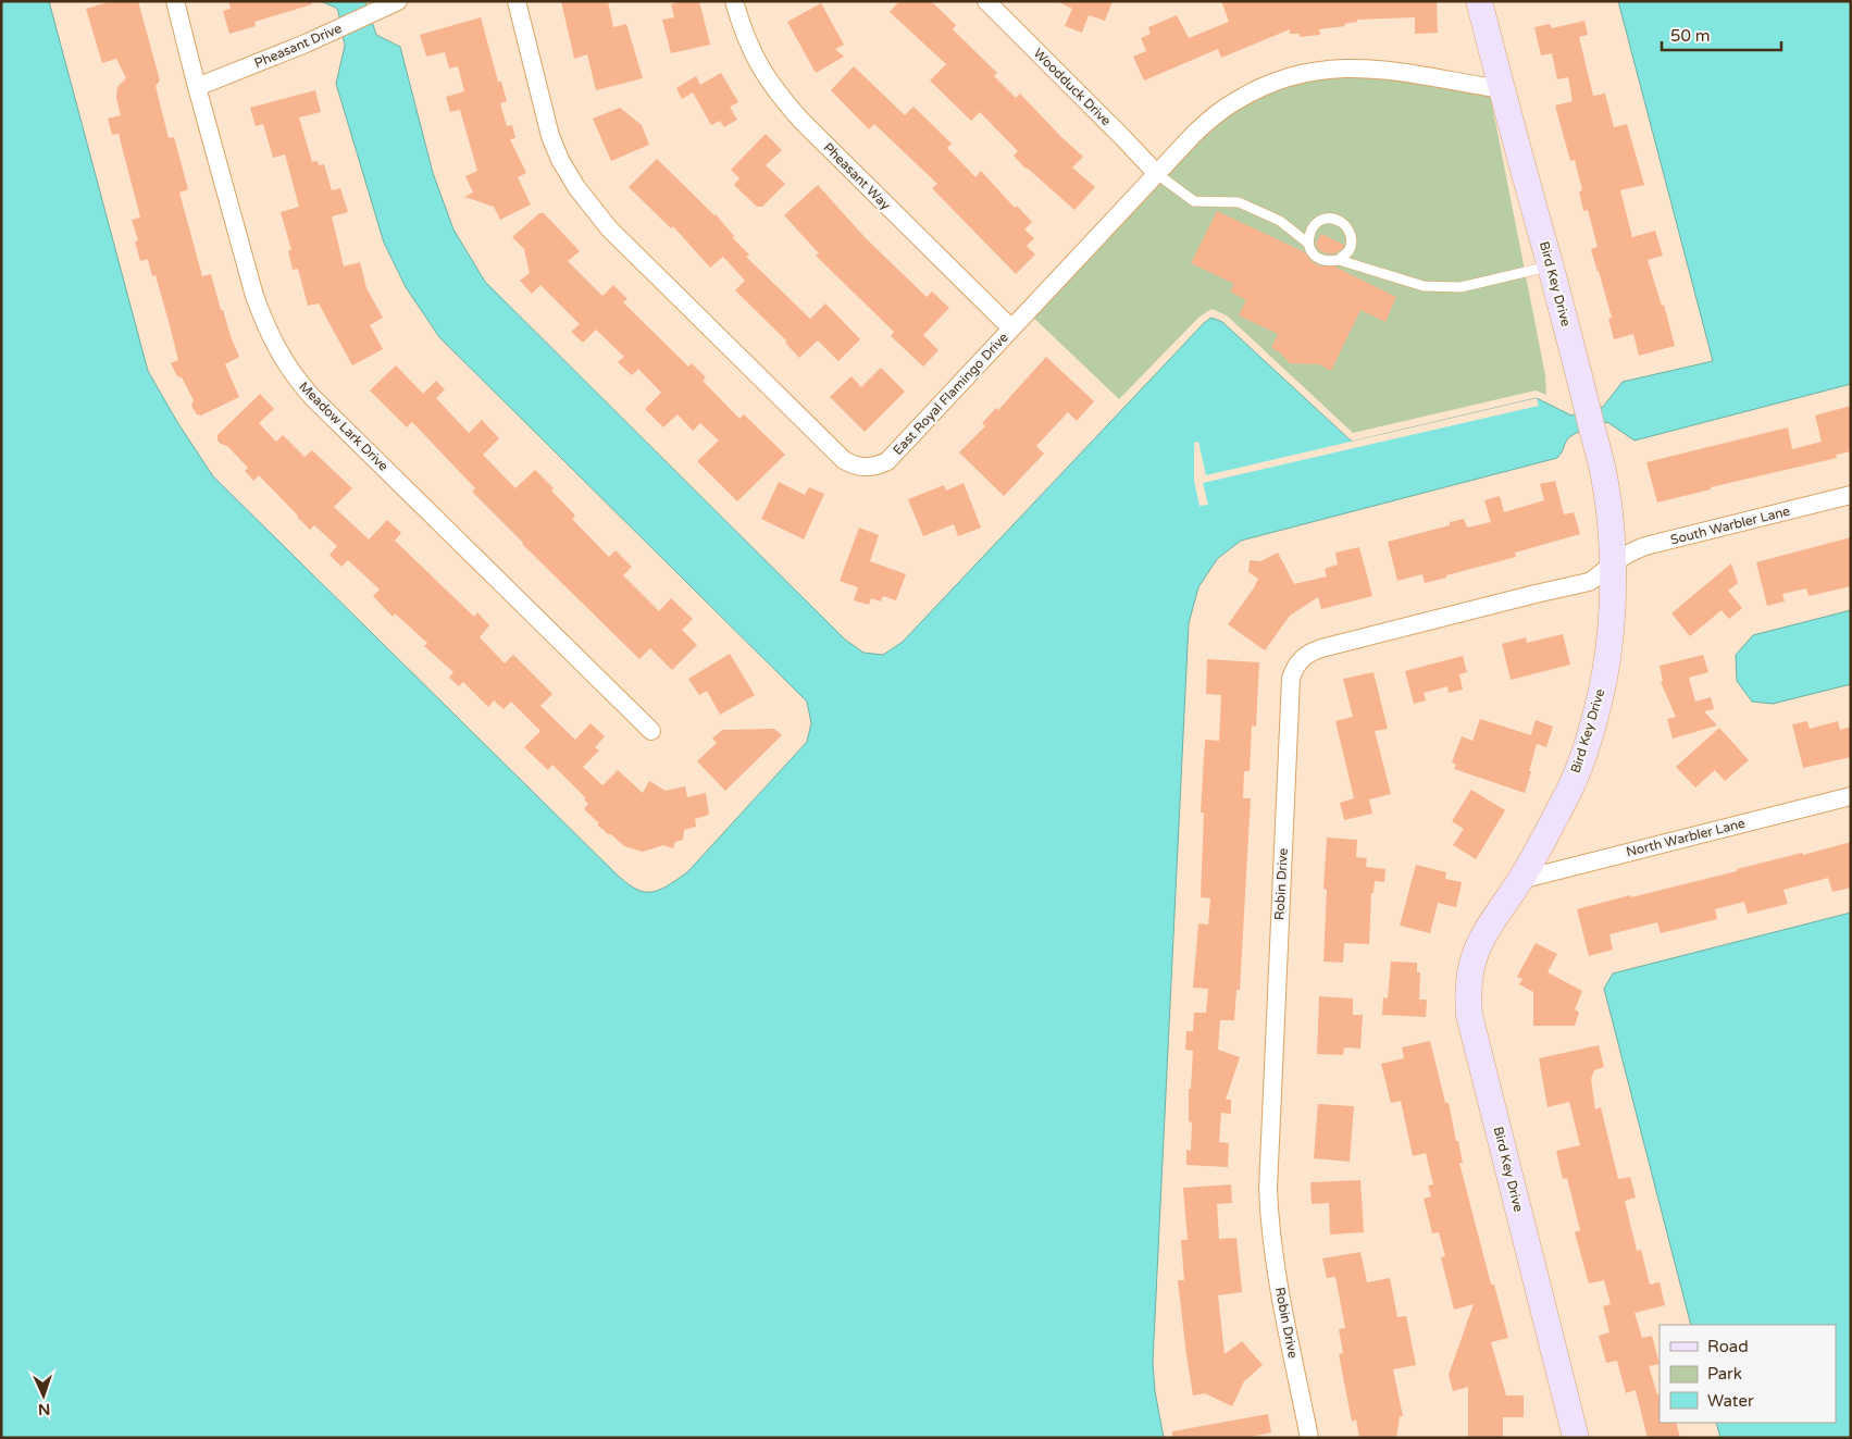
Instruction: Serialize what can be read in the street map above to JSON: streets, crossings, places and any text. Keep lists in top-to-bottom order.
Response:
{
  "streets": {
    "street": [
      "Pheasant Drive",
      "Woodduck Drive",
      "Pheasant Way",
      "Bird Key Drive",
      "East Royal Flamingo Drive",
      "Meadow Lark Drive",
      "South Warbler Lane",
      "North Warbler Lane",
      "Robin Drive"
    ]
  },
  "crossings": [
    ["Pheasant Drive", "Meadow Lark Drive"],
    ["Woodduck Drive", "East Royal Flamingo Drive"],
    ["Pheasant Way", "East Royal Flamingo Drive"],
    ["Bird Key Drive", "East Royal Flamingo Drive"],
    ["Bird Key Drive", "South Warbler Lane"],
    ["Bird Key Drive", "North Warbler Lane"],
    ["Bird Key Drive", "Robin Drive"],
    ["South Warbler Lane", "Robin Drive"]
  ],
  "legend": ["Road", "Park", "Water"],
  "scale_bar": "50 m",
  "north": "bottom"
}
